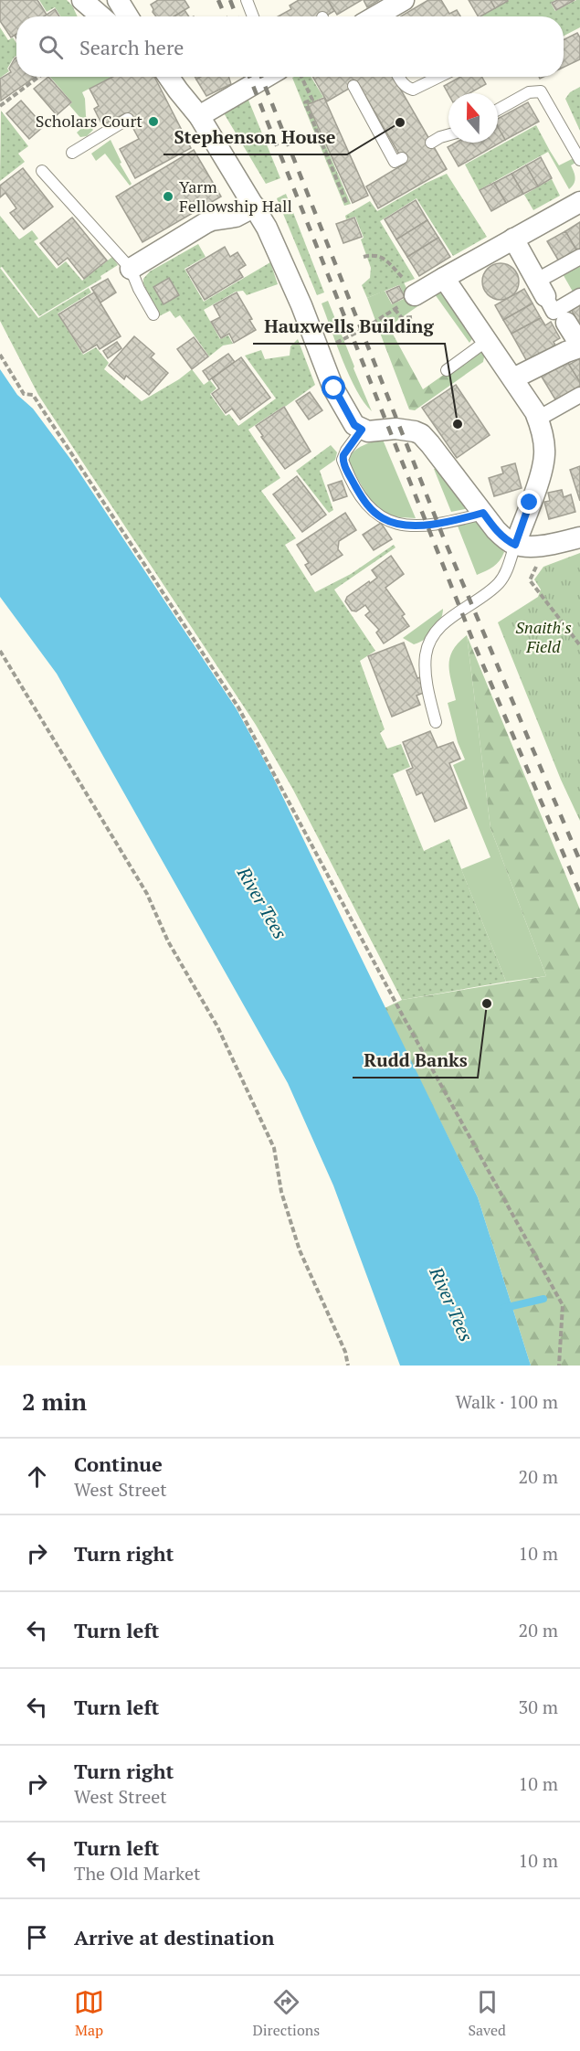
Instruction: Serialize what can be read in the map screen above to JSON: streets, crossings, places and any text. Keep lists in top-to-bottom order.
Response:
{
  "water": ["River Tees"],
  "parks": ["Snaith's Field"],
  "places": [
    "Scholars Court",
    "Stephenson House",
    "Yarm Fellowship Hall",
    "Hauxwells Building",
    "Rudd Banks"
  ],
  "north": "top",
  "page": {
    "search": "Search here",
    "heading": ["2 min", "Walk · 100 m"],
    "list": [
      ["Continue", "West Street", "20 m"],
      ["Turn right", "10 m"],
      ["Turn left", "20 m"],
      ["Turn left", "30 m"],
      ["Turn right", "West Street", "10 m"],
      ["Turn left", "The Old Market", "10 m"],
      "Arrive at destination"
    ],
    "nav": ["Map", "Directions", "Saved"]
  }
}
